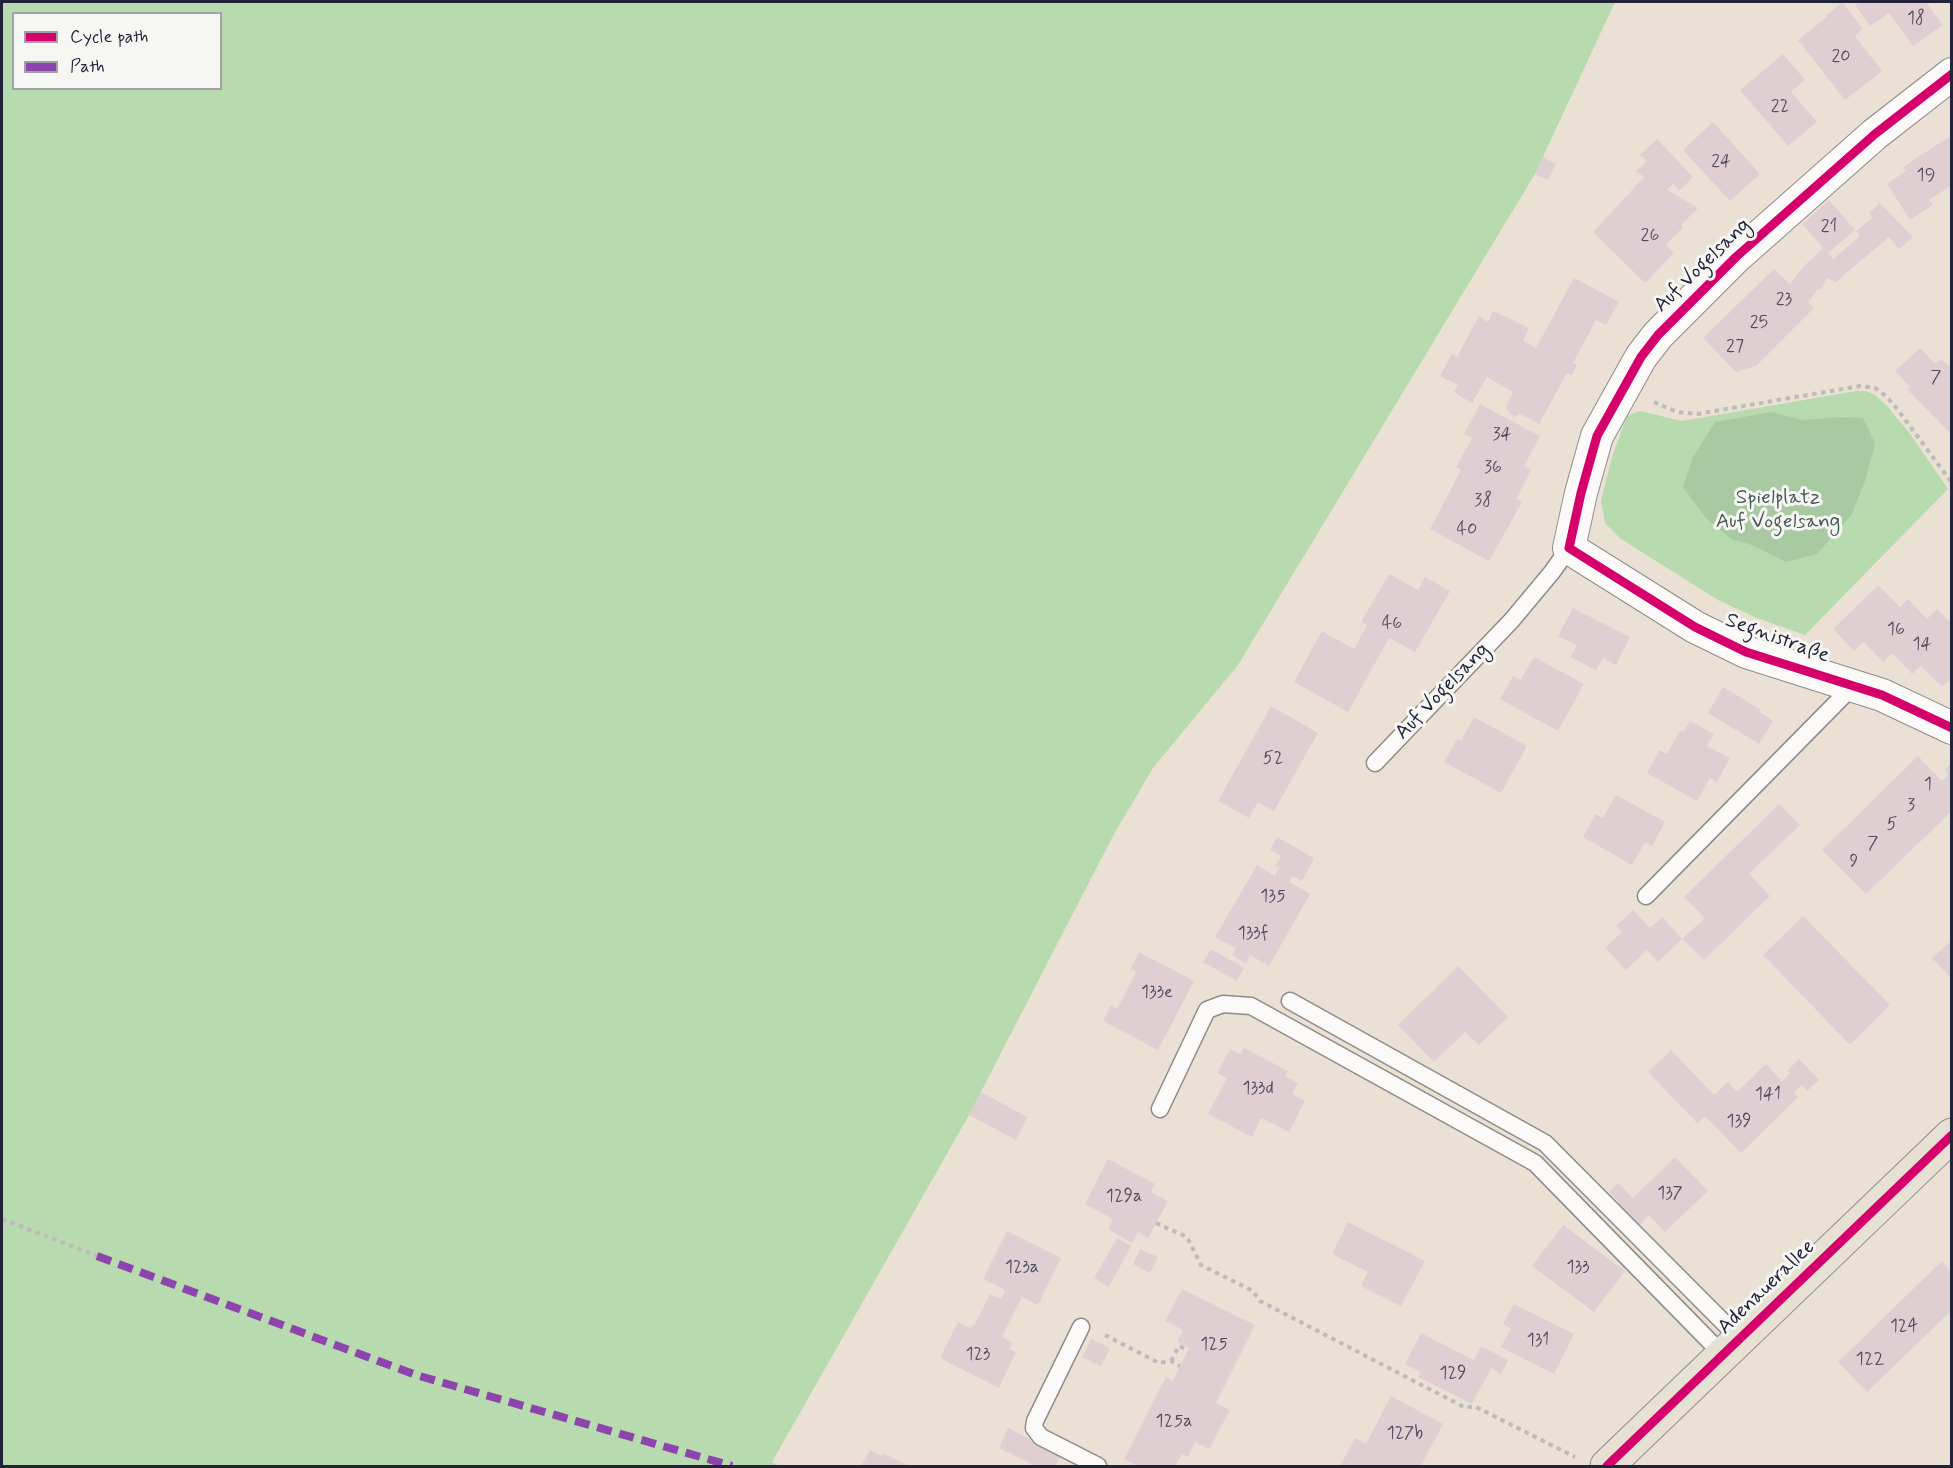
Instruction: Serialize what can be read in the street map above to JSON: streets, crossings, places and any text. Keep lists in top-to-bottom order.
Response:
{
  "streets": {
    "main road": ["Adenauerallee"],
    "street": ["Auf Vogelsang", "Segnistraße"]
  },
  "crossings": [
    ["Auf Vogelsang", "Segnistraße"]
  ],
  "parks": ["Spielplatz Auf Vogelsang"],
  "house_numbers": [
    "18",
    "20",
    "22",
    "24",
    "19",
    "21",
    "26",
    "23",
    "25",
    "27",
    "7",
    "34",
    "36",
    "38",
    "40",
    "46",
    "16",
    "14",
    "52",
    "1",
    "3",
    "5",
    "7",
    "9",
    "135",
    "133f",
    "133e",
    "133d",
    "141",
    "139",
    "137",
    "129a",
    "123a",
    "133",
    "124",
    "131",
    "125",
    "123",
    "122",
    "129",
    "125a",
    "127b"
  ],
  "legend": ["Cycle path", "Path"]
}
